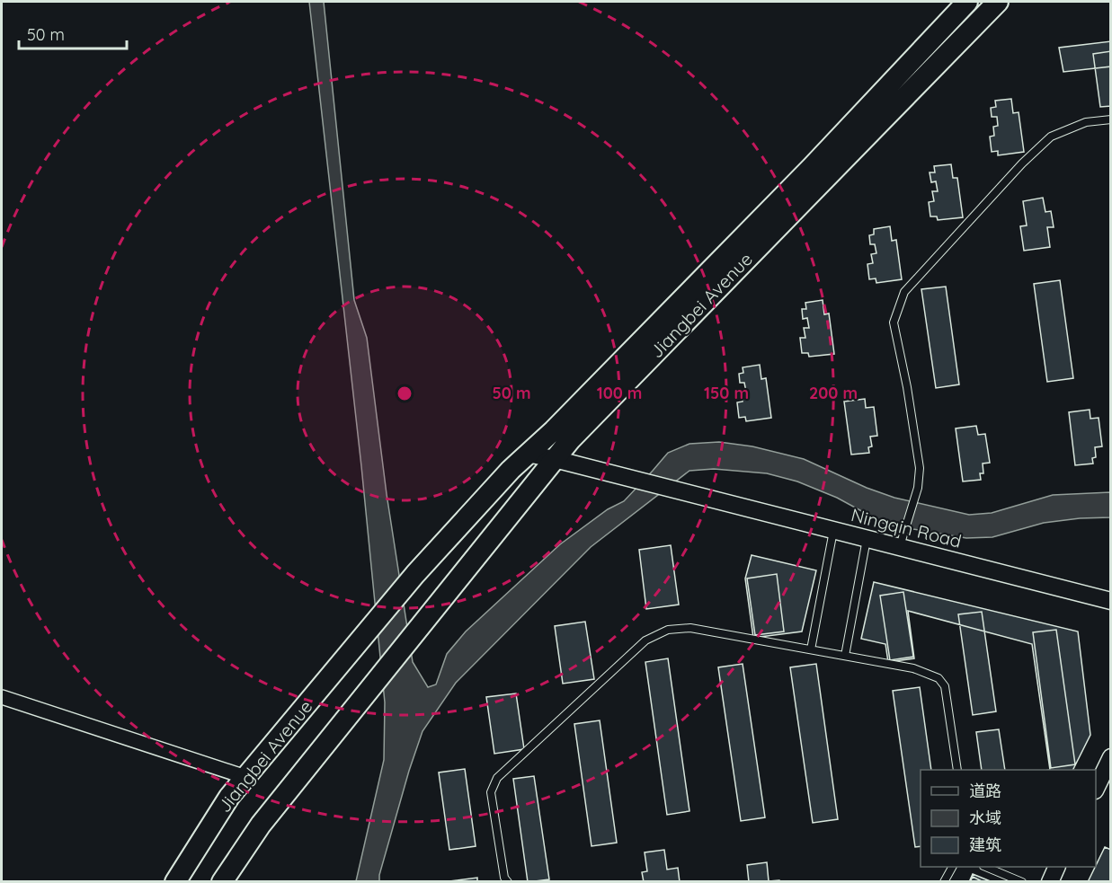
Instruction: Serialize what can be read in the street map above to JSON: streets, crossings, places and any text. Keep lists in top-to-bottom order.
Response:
{
  "streets": {
    "main road": ["Jiangbei Avenue"],
    "street": ["Ningqin Road"]
  },
  "crossings": [
    ["Jiangbei Avenue", "Ningqin Road"]
  ],
  "legend": ["道路", "水域", "建筑"],
  "scale_bar": "50 m",
  "rings": [
    "50 m",
    "100 m",
    "150 m",
    "200 m"
  ]
}
